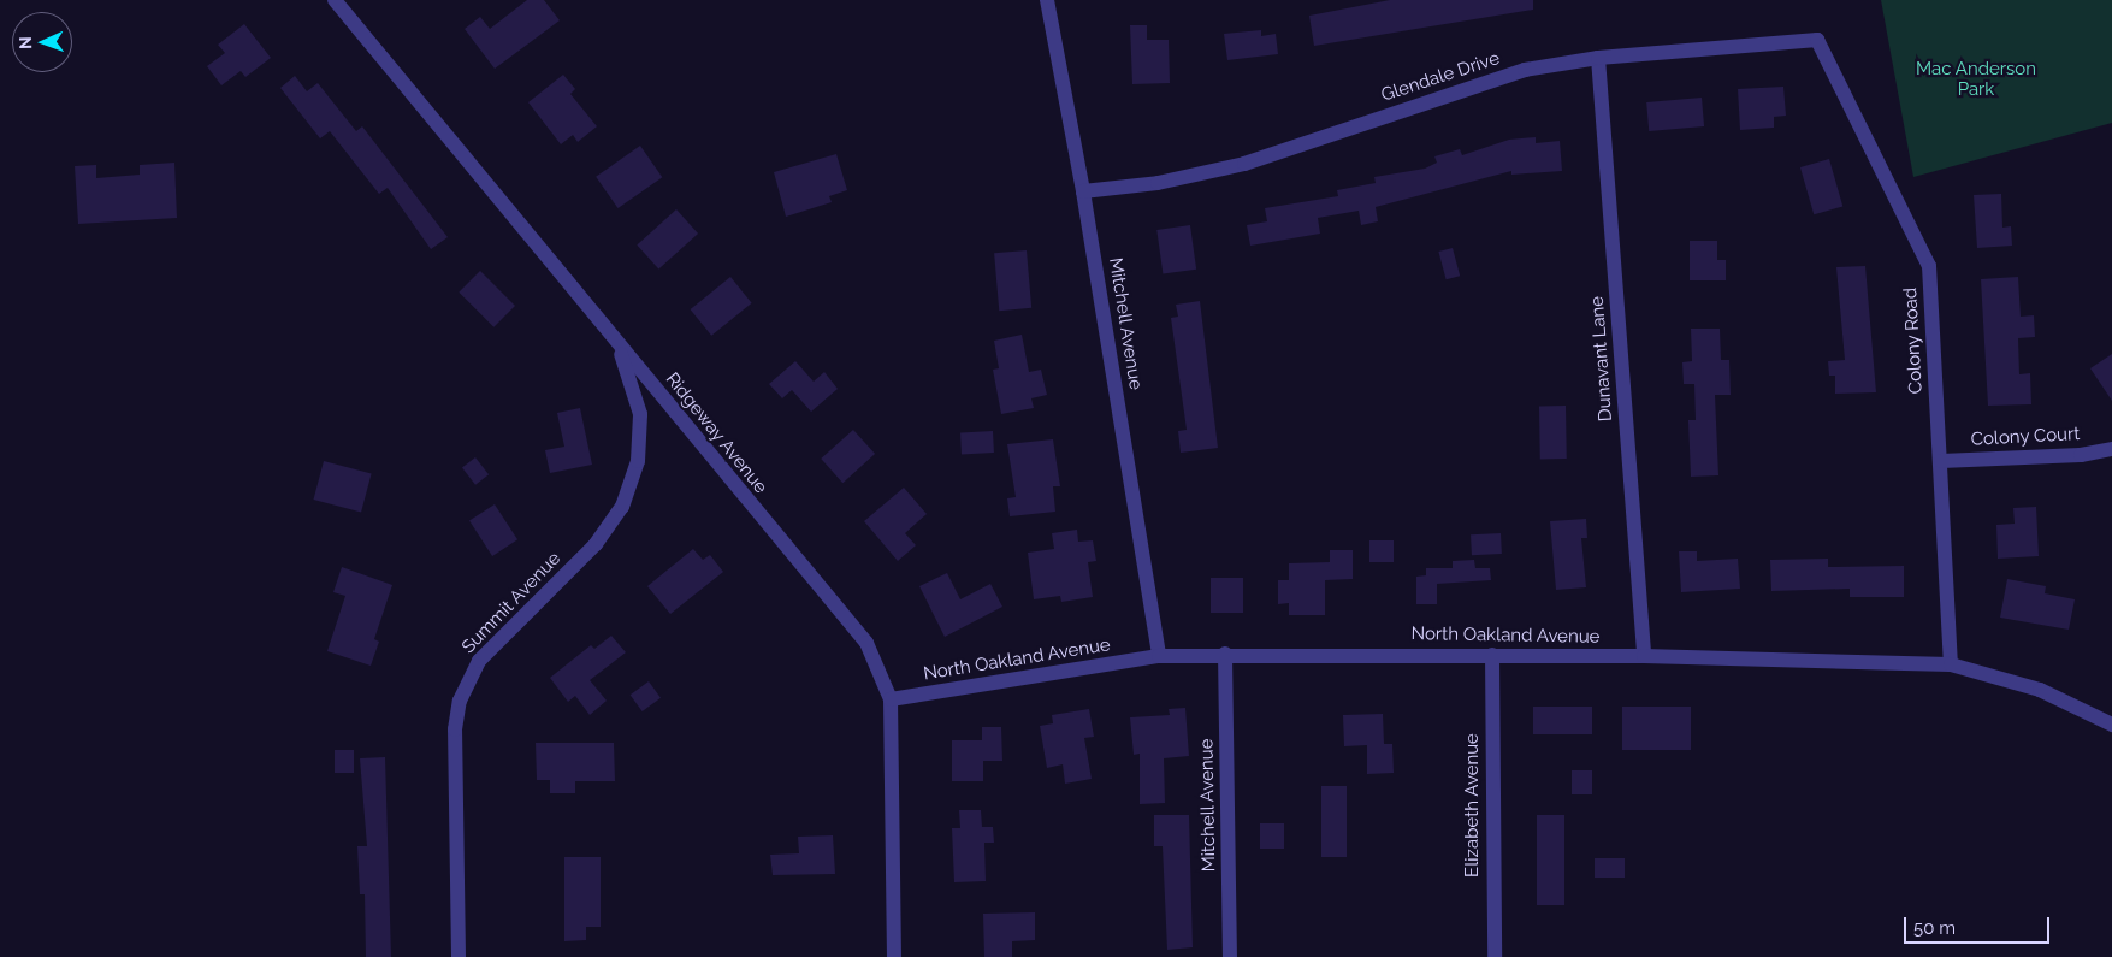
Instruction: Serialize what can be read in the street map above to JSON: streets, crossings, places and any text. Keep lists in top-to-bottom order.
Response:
{
  "streets": {
    "street": [
      "Glendale Drive",
      "Mitchell Avenue",
      "Colony Road",
      "Dunavant Lane",
      "Ridgeway Avenue",
      "Colony Court",
      "Summit Avenue",
      "North Oakland Avenue",
      "Elizabeth Avenue"
    ]
  },
  "crossings": [
    ["Glendale Drive", "Mitchell Avenue"],
    ["Glendale Drive", "Colony Road"],
    ["Glendale Drive", "Dunavant Lane"],
    ["Mitchell Avenue", "North Oakland Avenue"],
    ["Colony Road", "Colony Court"],
    ["Colony Road", "North Oakland Avenue"],
    ["Dunavant Lane", "North Oakland Avenue"],
    ["Ridgeway Avenue", "Summit Avenue"],
    ["Ridgeway Avenue", "North Oakland Avenue"],
    ["North Oakland Avenue", "Elizabeth Avenue"]
  ],
  "parks": ["Mac Anderson Park"],
  "scale_bar": "50 m",
  "north": "left"
}
